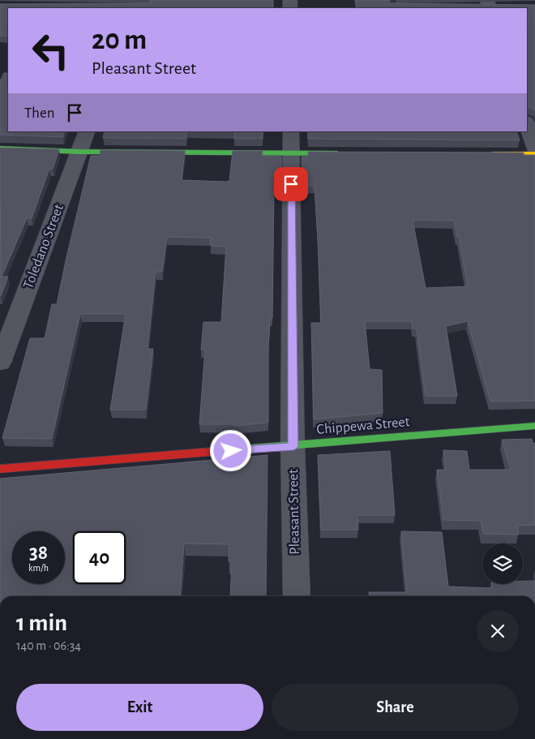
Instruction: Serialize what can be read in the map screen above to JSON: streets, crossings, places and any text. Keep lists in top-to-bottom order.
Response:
{
  "streets": {
    "street": ["Toledano Street", "Chippewa Street", "Pleasant Street"]
  },
  "crossings": [
    ["Chippewa Street", "Pleasant Street"]
  ],
  "page": {
    "turn": ["20 m", "Pleasant Street"],
    "then": "Then",
    "speed": "38 km/h",
    "limit": "40",
    "heading": ["1 min", "140 m · 06:34"],
    "buttons": ["Exit", "Share"]
  }
}
